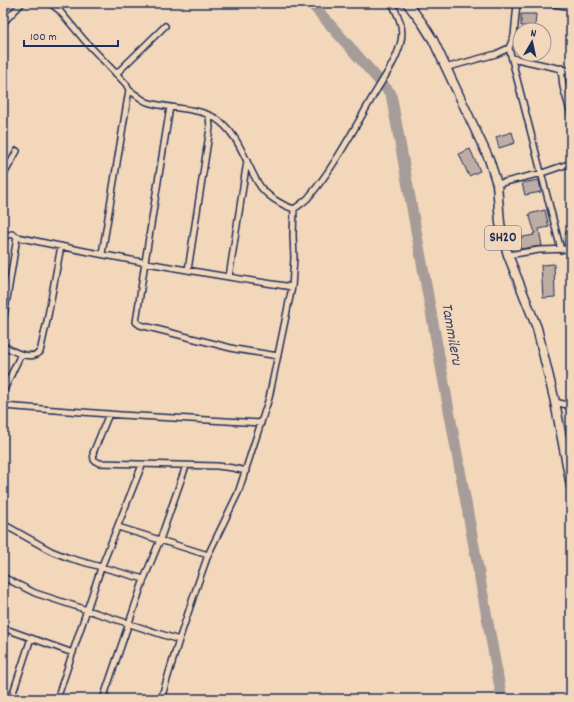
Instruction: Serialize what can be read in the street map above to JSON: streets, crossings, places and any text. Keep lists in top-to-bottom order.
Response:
{
  "streets": {
    "main road": ["SH20"]
  },
  "water": ["Tammileru"],
  "scale_bar": "100 m",
  "north": "top"
}
